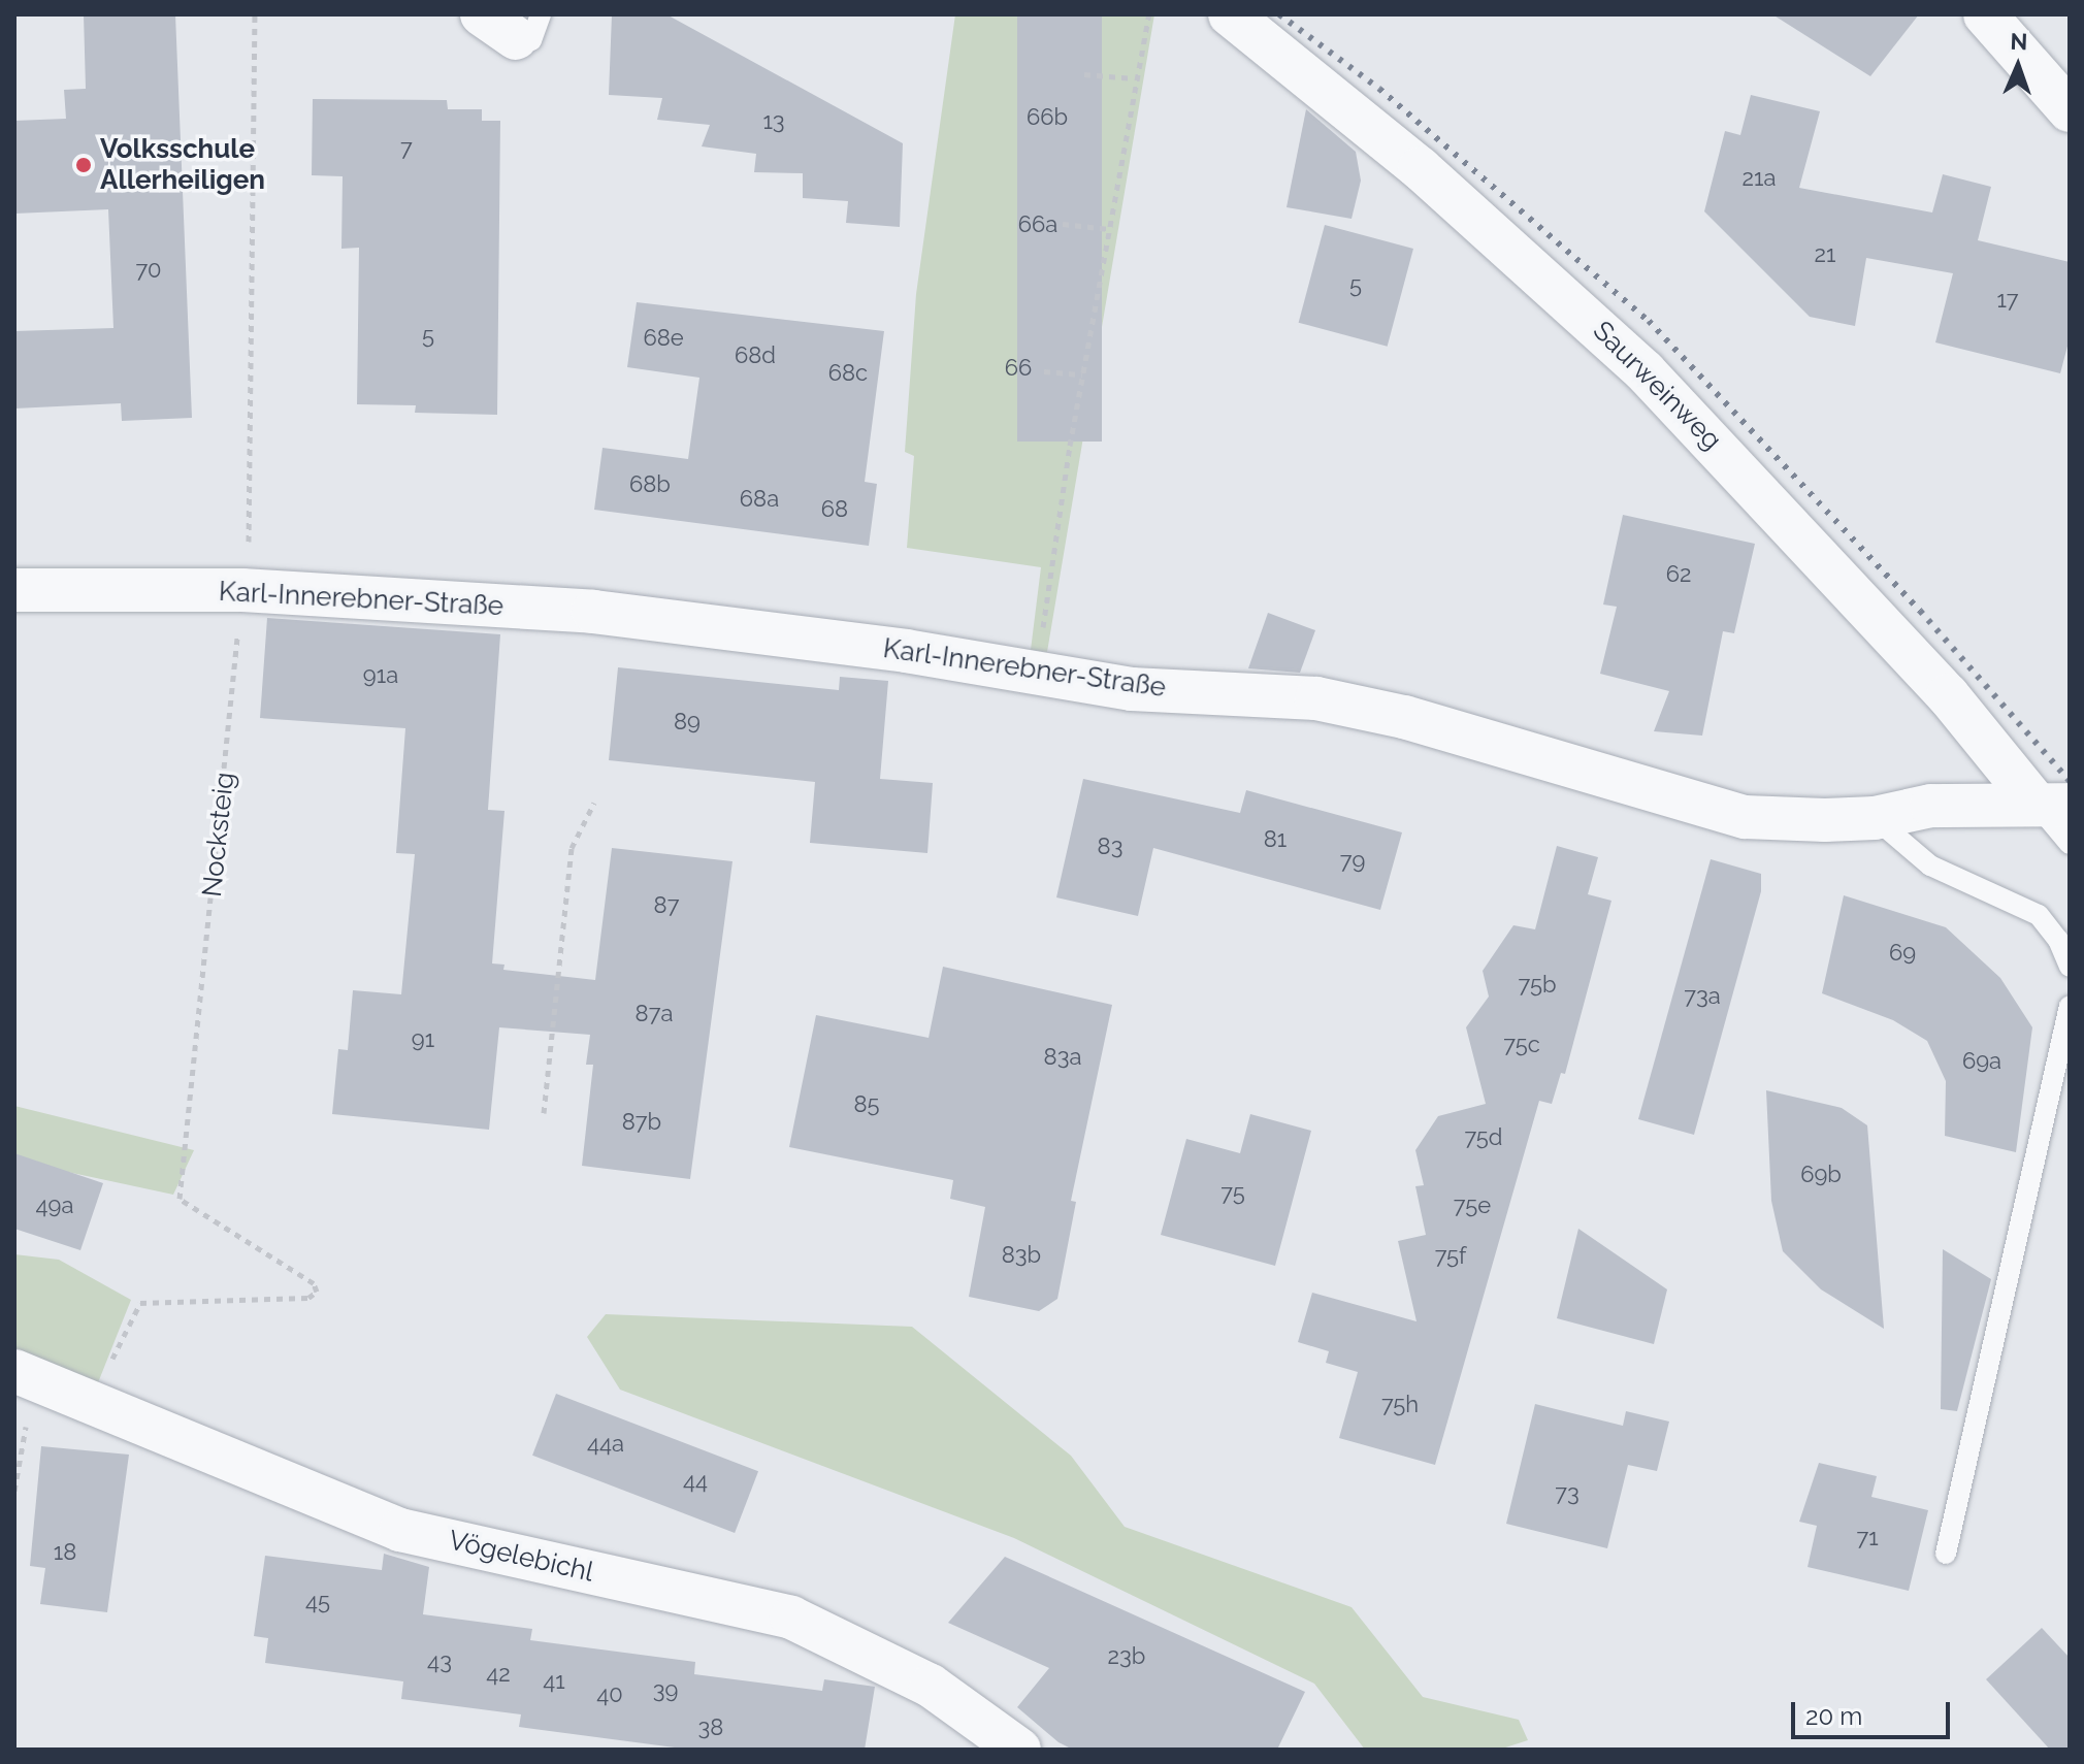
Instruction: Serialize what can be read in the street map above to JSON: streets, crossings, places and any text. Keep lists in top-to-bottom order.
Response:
{
  "streets": {
    "street": ["Saurweinweg", "Karl-Innerebner-Straße", "Vögelebichl"],
    "path": ["Nocksteig"]
  },
  "crossings": [
    ["Saurweinweg", "Karl-Innerebner-Straße"],
    ["Karl-Innerebner-Straße", "Nocksteig"],
    ["Nocksteig", "Vögelebichl"]
  ],
  "places": ["Volksschule Allerheiligen"],
  "house_numbers": [
    "66b",
    "13",
    "7",
    "21a",
    "66a",
    "21",
    "70",
    "5",
    "17",
    "5",
    "68e",
    "68d",
    "66",
    "68c",
    "68b",
    "68a",
    "68",
    "62",
    "91a",
    "89",
    "81",
    "83",
    "79",
    "87",
    "69",
    "75b",
    "73a",
    "87a",
    "91",
    "75c",
    "83a",
    "69a",
    "85",
    "87b",
    "75d",
    "69b",
    "75",
    "49a",
    "75e",
    "83b",
    "75f",
    "75h",
    "44a",
    "44",
    "73",
    "71",
    "18",
    "45",
    "23b",
    "43",
    "42",
    "41",
    "39",
    "40",
    "38"
  ],
  "scale_bar": "20 m",
  "north": "top"
}
